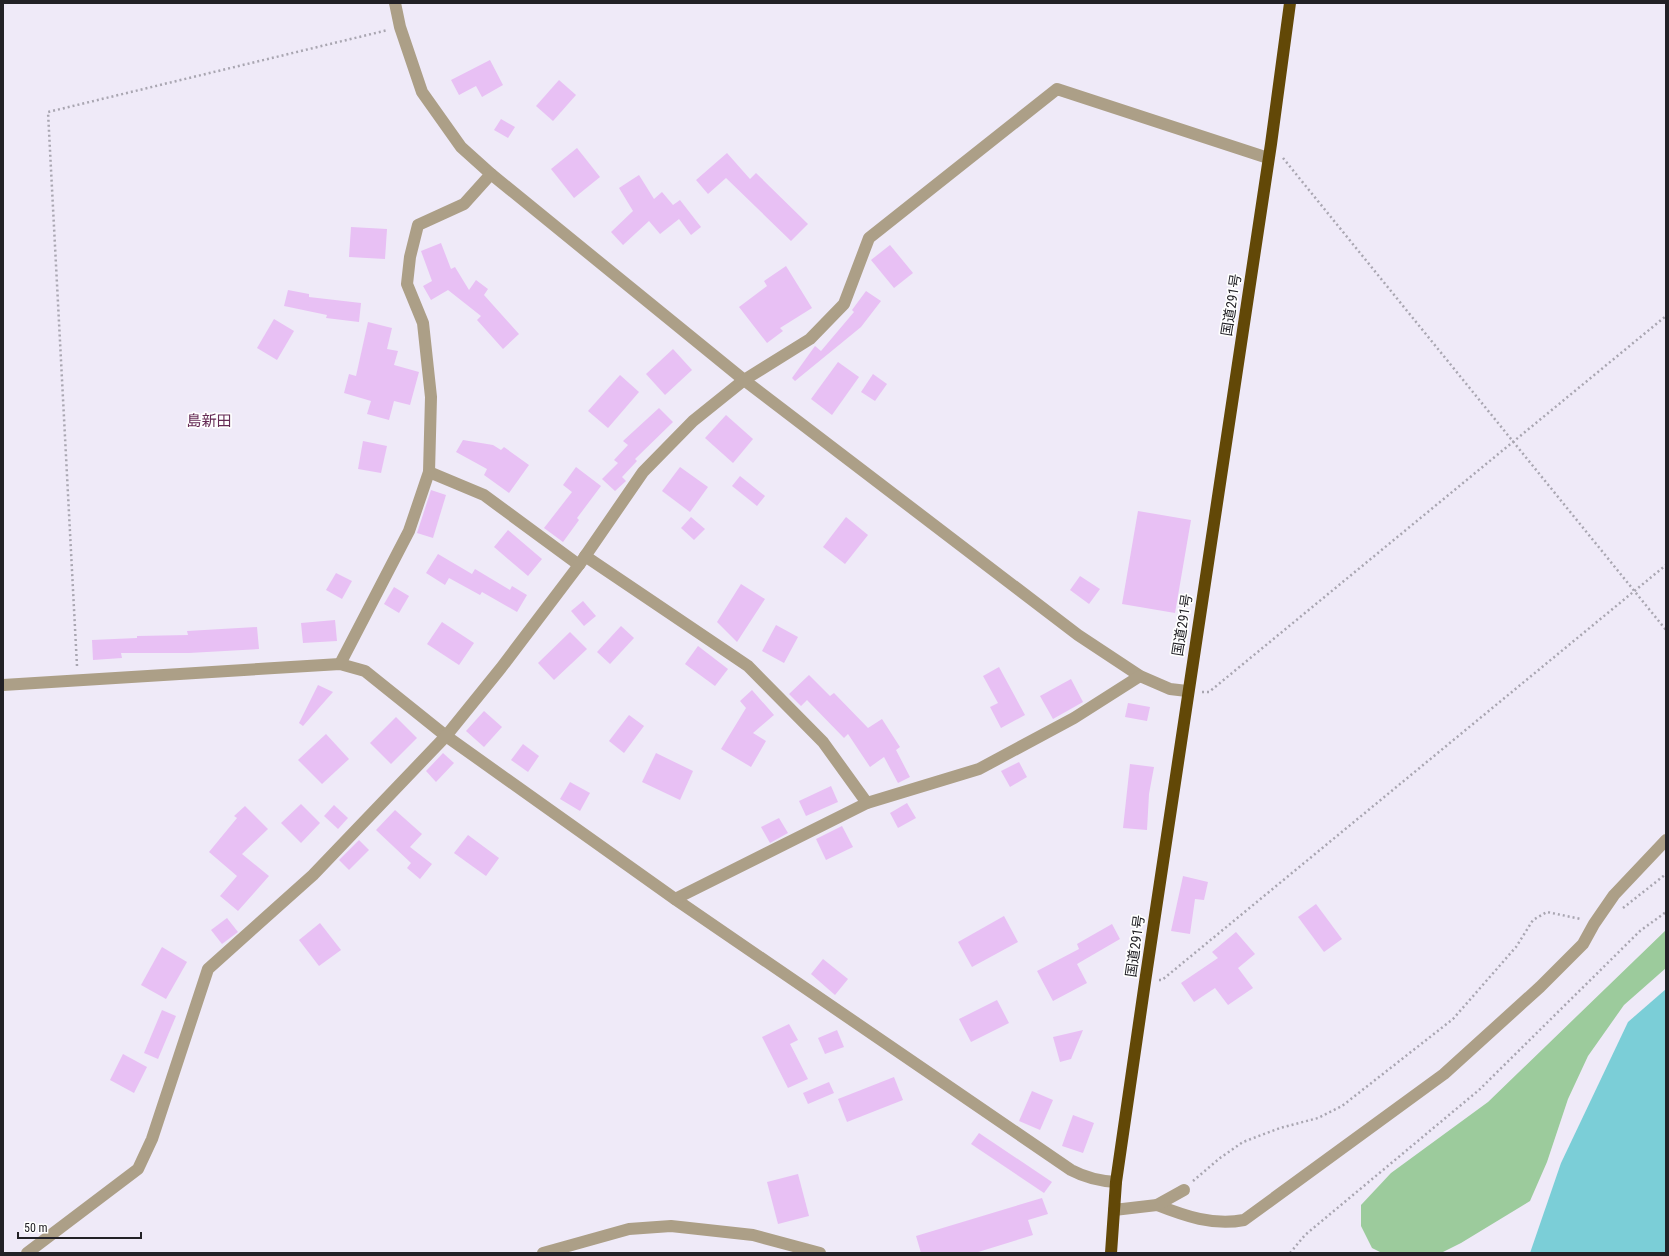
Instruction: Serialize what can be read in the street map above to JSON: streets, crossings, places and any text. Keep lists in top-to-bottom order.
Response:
{
  "streets": {
    "highway": ["国道291号"]
  },
  "districts": ["島新田"],
  "scale_bar": "50 m"
}
